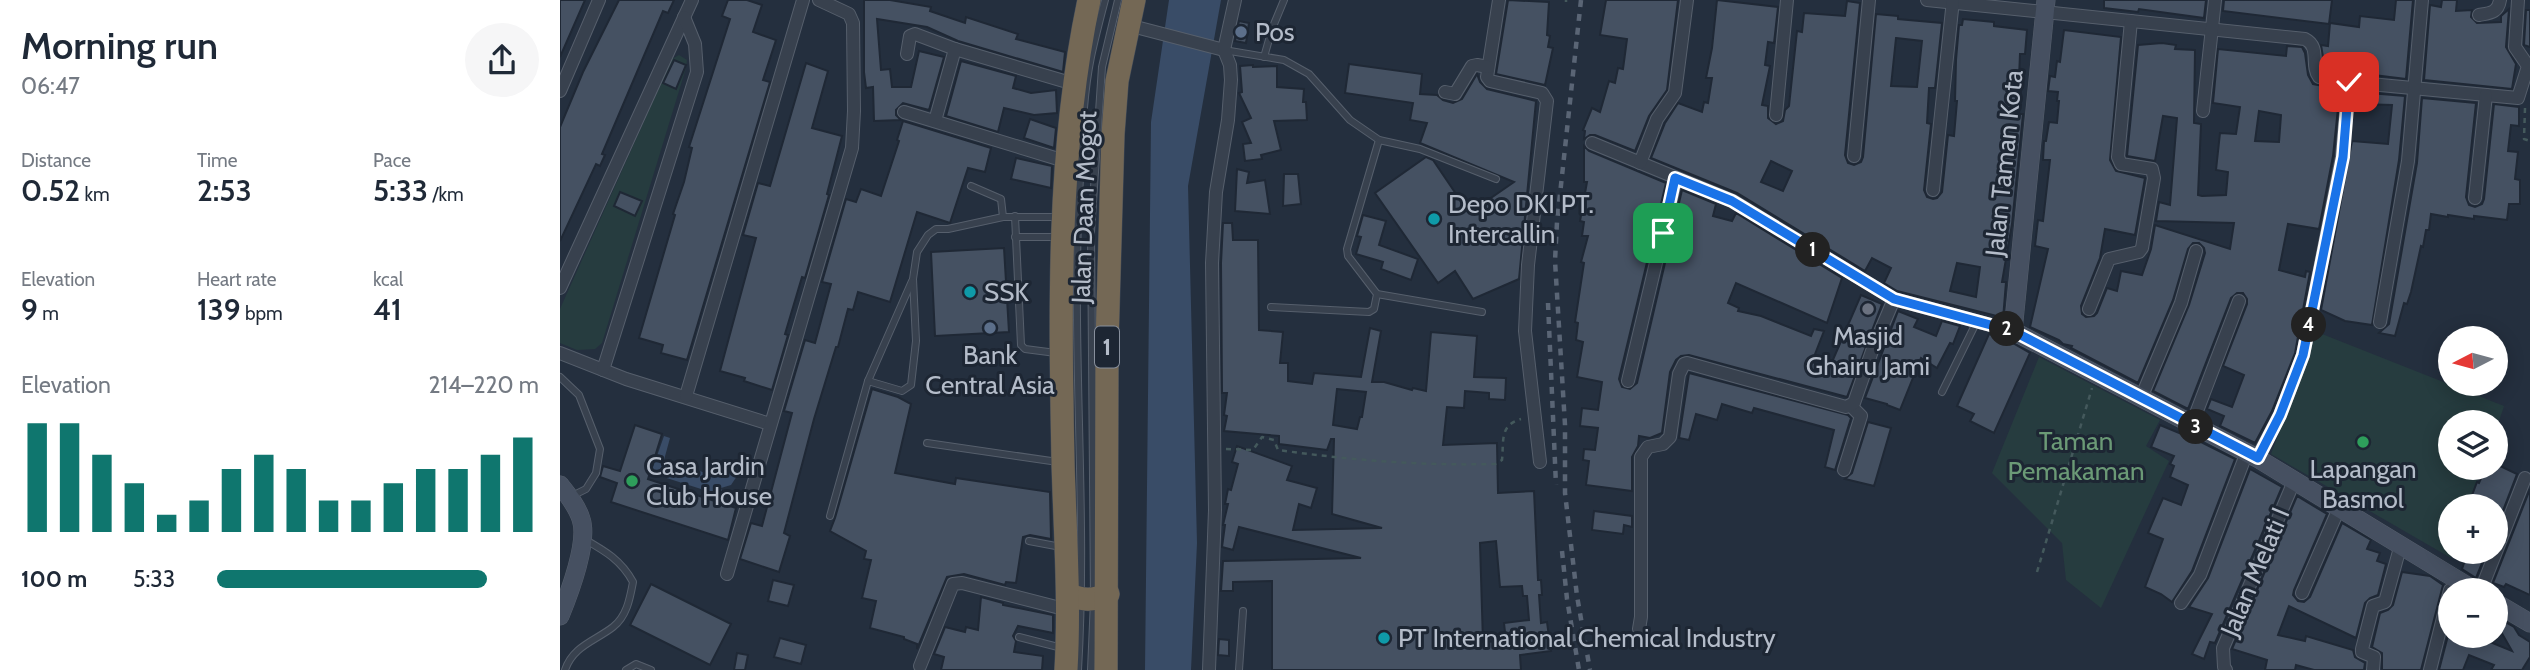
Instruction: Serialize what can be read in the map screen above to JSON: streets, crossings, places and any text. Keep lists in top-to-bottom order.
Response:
{
  "streets": {
    "highway": ["Jalan Daan Mogot", "1"],
    "street": ["Jalan Taman Kota", "Jalan Melati I"]
  },
  "parks": ["Taman Pemakaman"],
  "places": [
    "Pos",
    "Depo DKI PT. Intercallin",
    "SSK",
    "Masjid Ghairu Jami",
    "Bank Central Asia",
    "Lapangan Basmol",
    "Casa Jardin Club House",
    "PT International Chemical Industry"
  ],
  "north": "left",
  "page": {
    "heading": ["Morning run", "06:47"],
    "stats": [
      ["Distance", "0.52 km"],
      ["Time", "2:53"],
      ["Pace", "5:33 /km"],
      ["Elevation", "9 m"],
      ["Heart rate", "139 bpm"],
      ["kcal", "41"]
    ],
    "pins": [
      "1",
      "4",
      "2",
      "3"
    ],
    "map_buttons": ["+", "−"],
    "chart": ["Elevation", "214–220 m"],
    "list": [
      {
        "name": "100 m",
        "note": "5:33"
      }
    ]
  }
}
